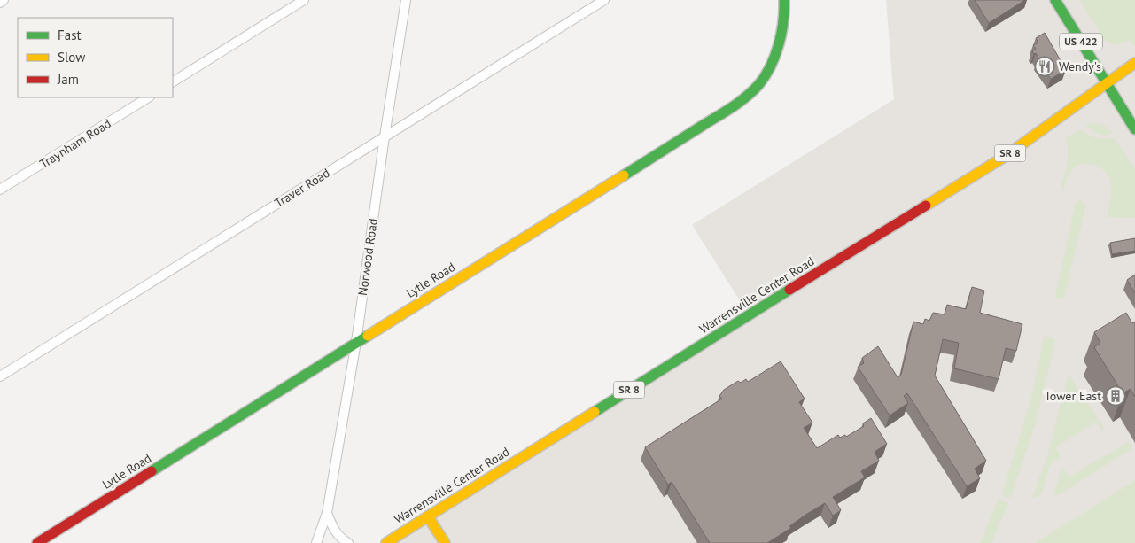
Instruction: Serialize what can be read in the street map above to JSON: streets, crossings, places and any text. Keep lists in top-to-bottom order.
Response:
{
  "streets": {
    "main road": [
      "US 422",
      "SR 8",
      "Lytle Road",
      "Warrensville Center Road"
    ],
    "street": ["Traynham Road", "Traver Road", "Norwood Road"]
  },
  "crossings": [
    ["US 422", "Warrensville Center Road"],
    ["Traver Road", "Norwood Road"],
    ["Norwood Road", "Lytle Road"]
  ],
  "places": {
    "restaurant": ["Wendy's"],
    "building": ["Tower East"]
  },
  "legend": ["Fast", "Slow", "Jam"]
}
